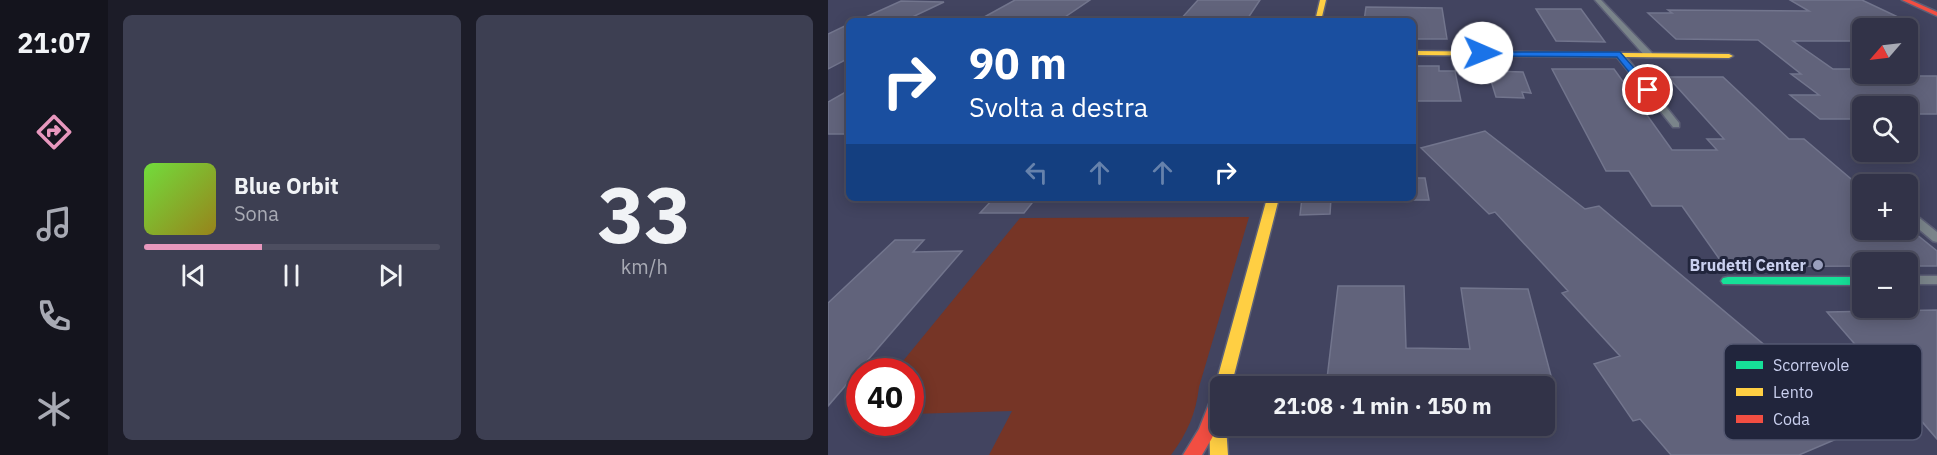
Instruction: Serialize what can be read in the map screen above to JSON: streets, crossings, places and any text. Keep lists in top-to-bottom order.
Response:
{
  "places": ["Brudetti Center"],
  "legend": ["Scorrevole", "Lento", "Coda"],
  "north": "bottom left",
  "page": {
    "tabs": "21:07",
    "tile": ["33", "km/h"],
    "map_buttons": ["+", "−"],
    "turn": ["90 m", "Svolta a destra"],
    "song": ["Blue Orbit", "Sona"],
    "limit": "40",
    "trip": "21:08 · 1 min · 150 m"
  }
}
